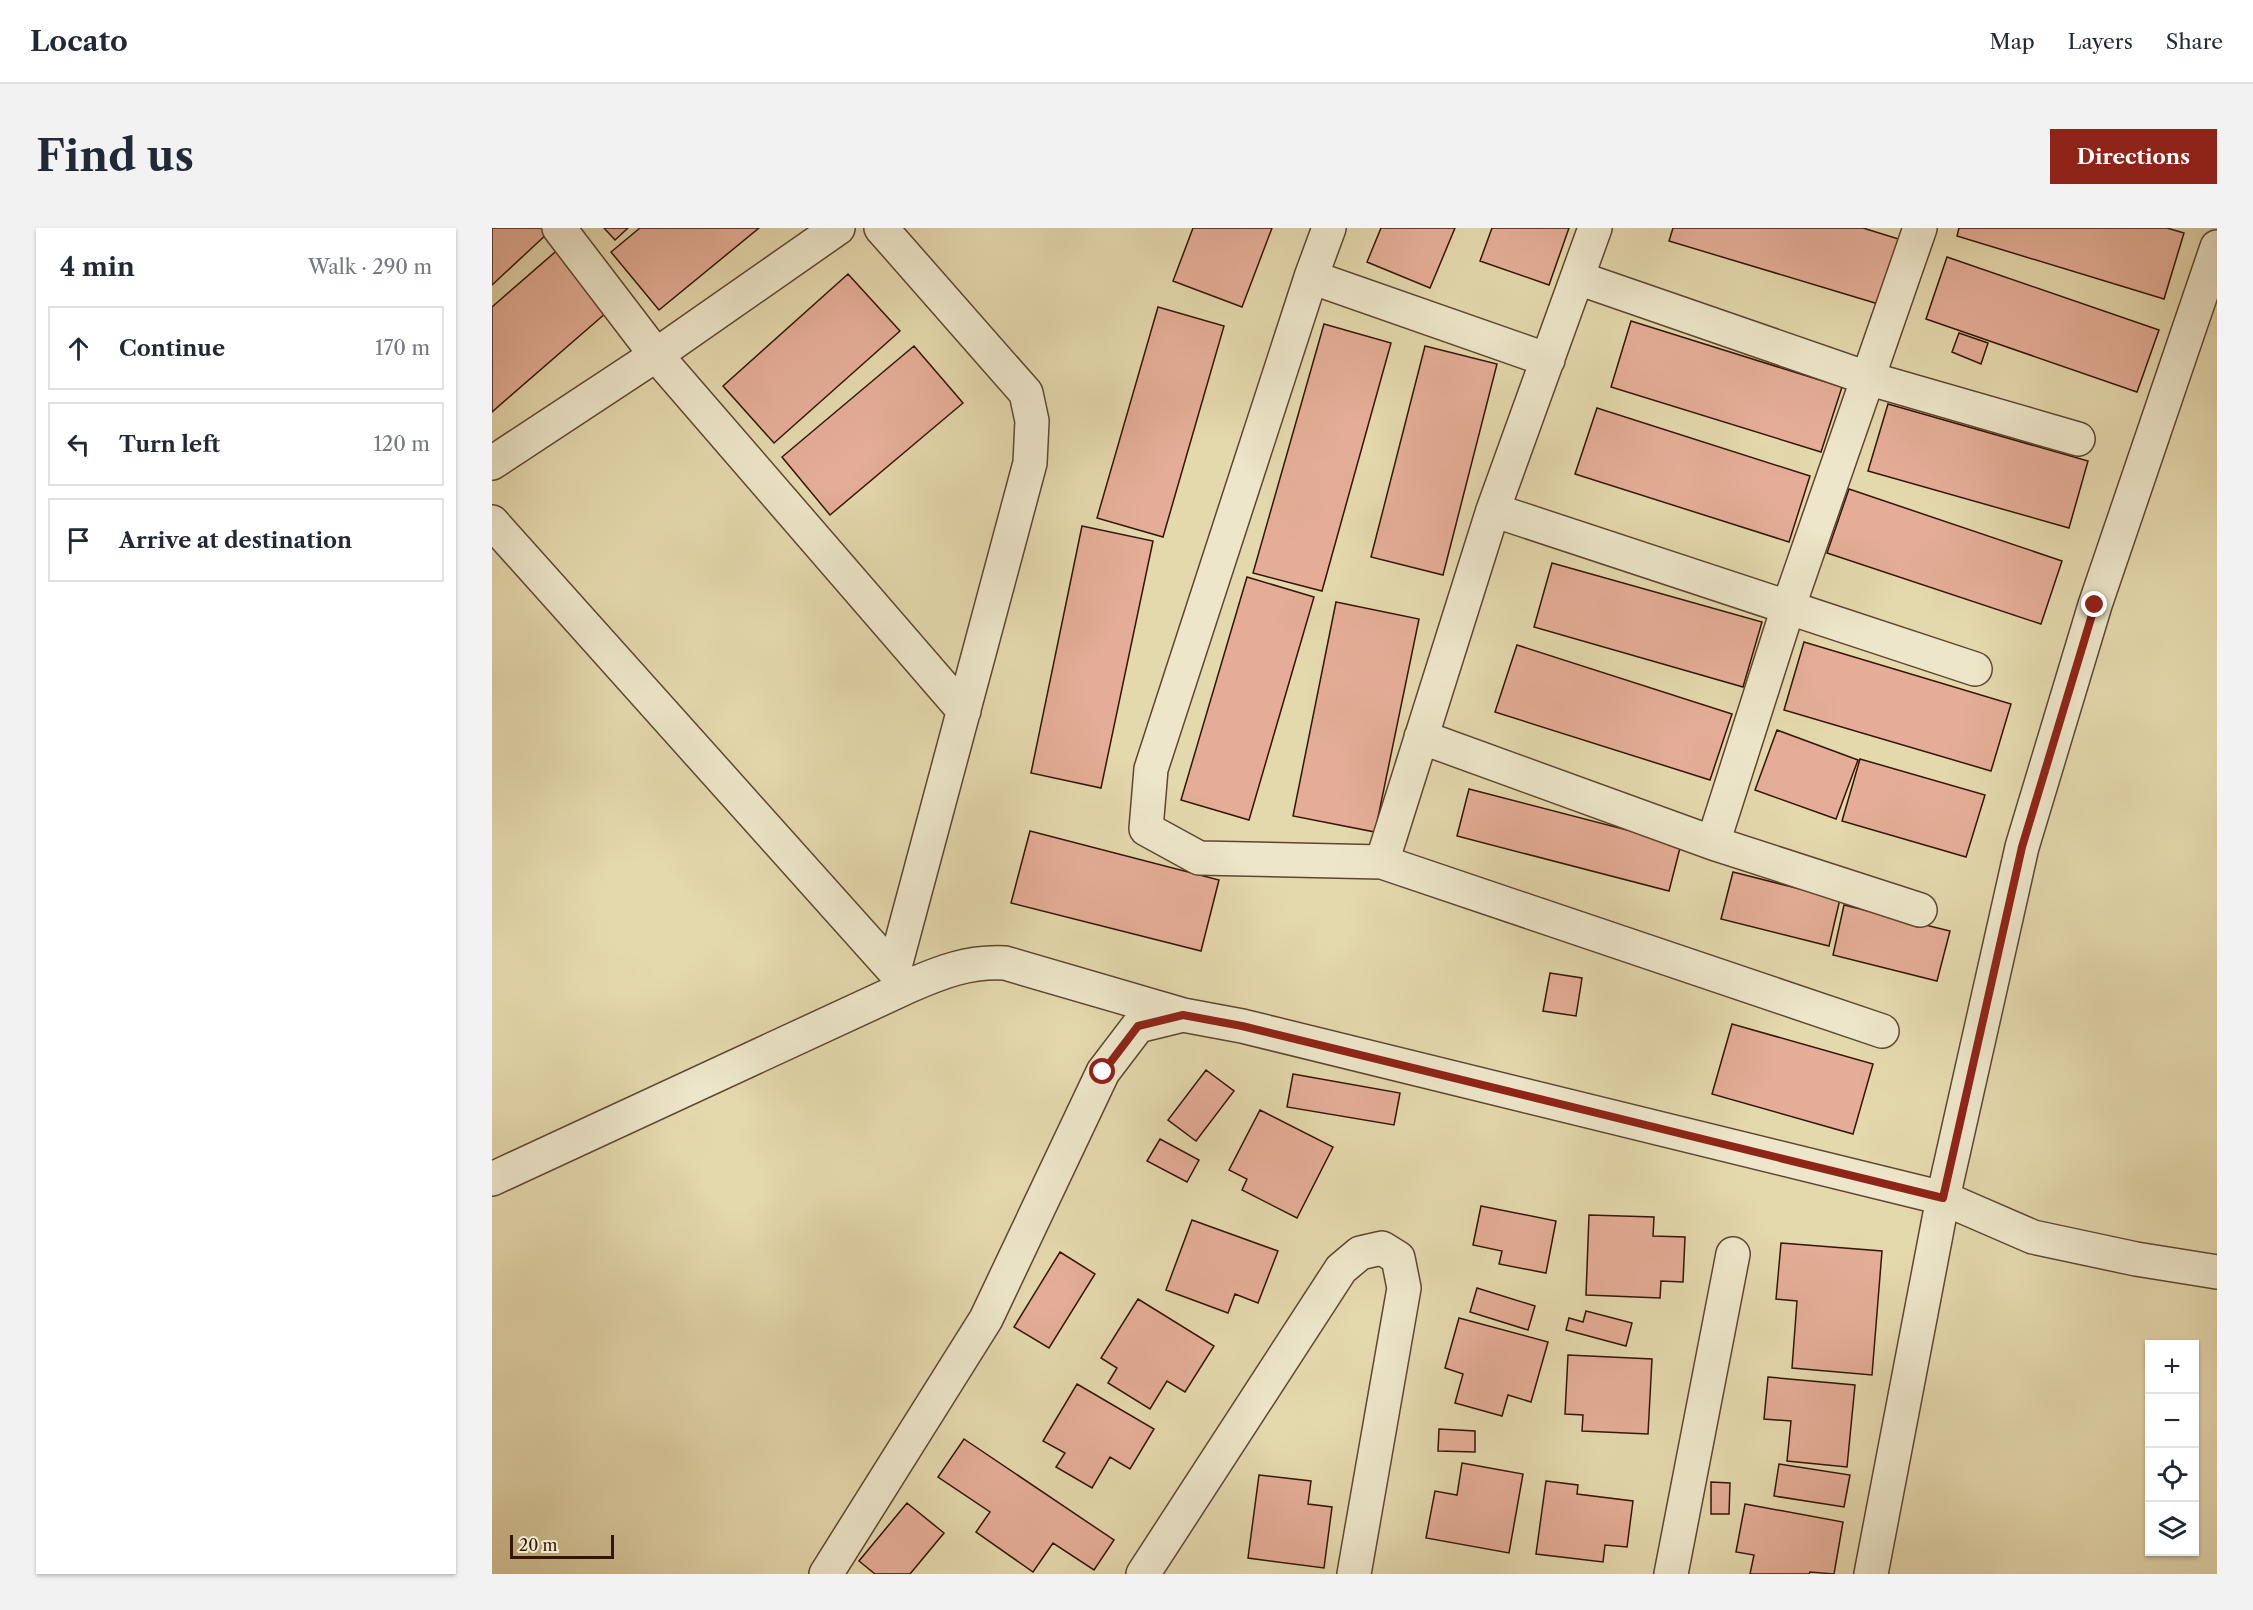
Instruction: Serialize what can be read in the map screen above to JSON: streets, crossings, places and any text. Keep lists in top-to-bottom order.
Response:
{
  "scale_bar": "20 m",
  "page": {
    "header": "Locato",
    "nav": ["Map", "Layers", "Share"],
    "buttons": "Directions",
    "title": "Find us",
    "heading": ["4 min", "Walk · 290 m"],
    "list": [
      ["Continue", "170 m"],
      ["Turn left", "120 m"],
      "Arrive at destination"
    ],
    "map_buttons": ["+", "−"],
    "scale": "20 m"
  }
}
